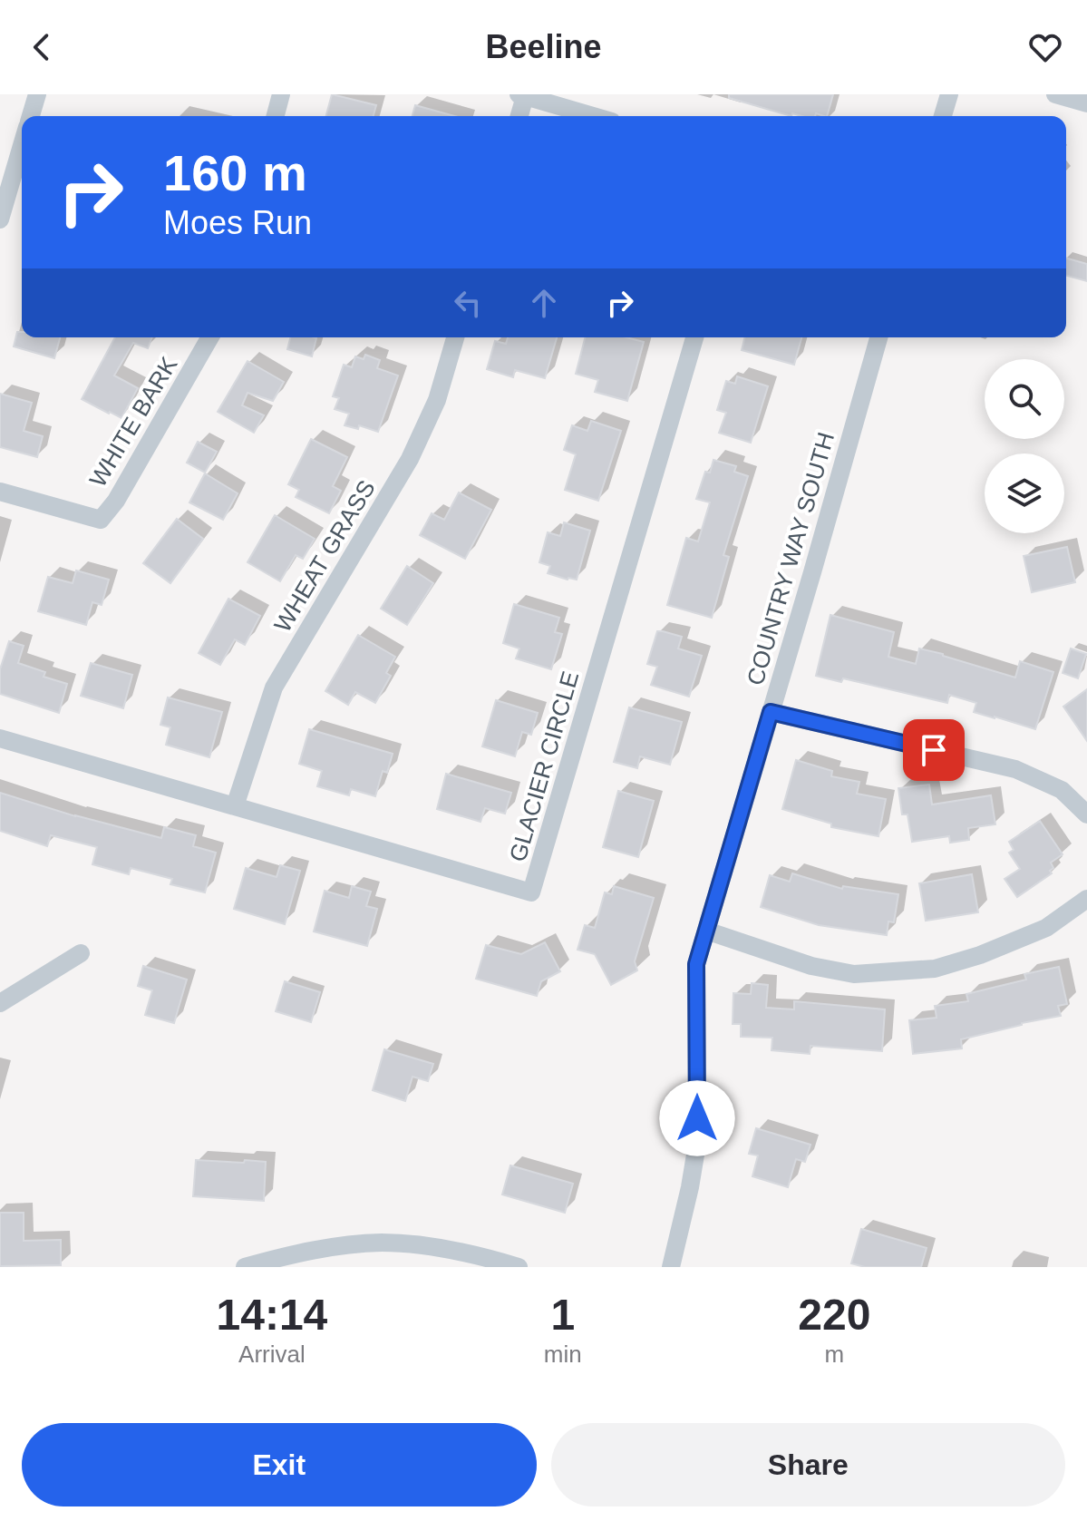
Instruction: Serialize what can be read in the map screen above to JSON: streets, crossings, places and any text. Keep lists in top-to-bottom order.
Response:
{
  "streets": {
    "street": [
      "WHITE BARK",
      "WHEAT GRASS",
      "COUNTRY WAY SOUTH",
      "GLACIER CIRCLE"
    ]
  },
  "crossings": [
    ["WHEAT GRASS", "GLACIER CIRCLE"]
  ],
  "page": {
    "header": "Beeline",
    "turn": ["160 m", "Moes Run"],
    "eta": [
      "14:14",
      "Arrival",
      "1",
      "min",
      "220",
      "m"
    ],
    "buttons": ["Exit", "Share"]
  }
}
